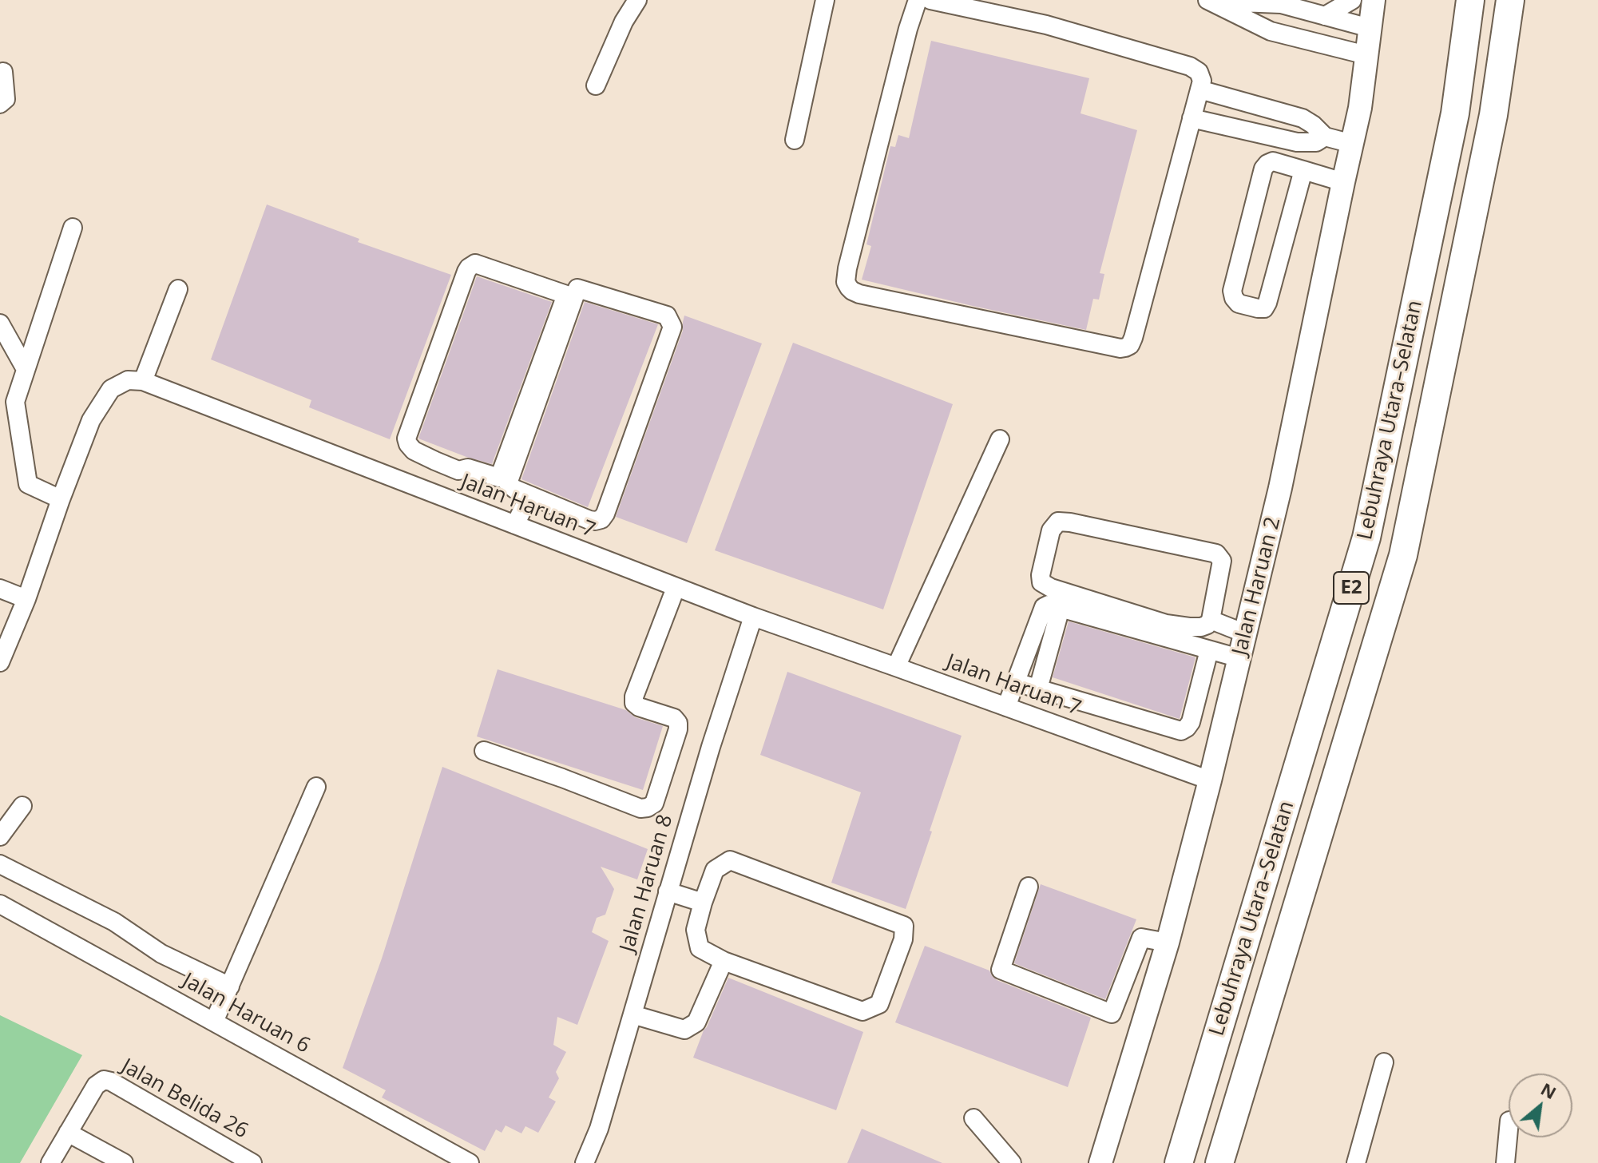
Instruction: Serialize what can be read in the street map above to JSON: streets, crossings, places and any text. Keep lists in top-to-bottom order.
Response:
{
  "streets": {
    "highway": ["Lebuhraya Utara–Selatan", "E2"],
    "main road": ["Jalan Haruan 2"],
    "street": [
      "Jalan Haruan 7",
      "Jalan Haruan 8",
      "Jalan Haruan 6",
      "Jalan Belida 26"
    ]
  },
  "crossings": [
    ["Jalan Haruan 7", "Jalan Haruan 2"],
    ["Jalan Haruan 7", "Jalan Haruan 8"]
  ],
  "north": "top right"
}
